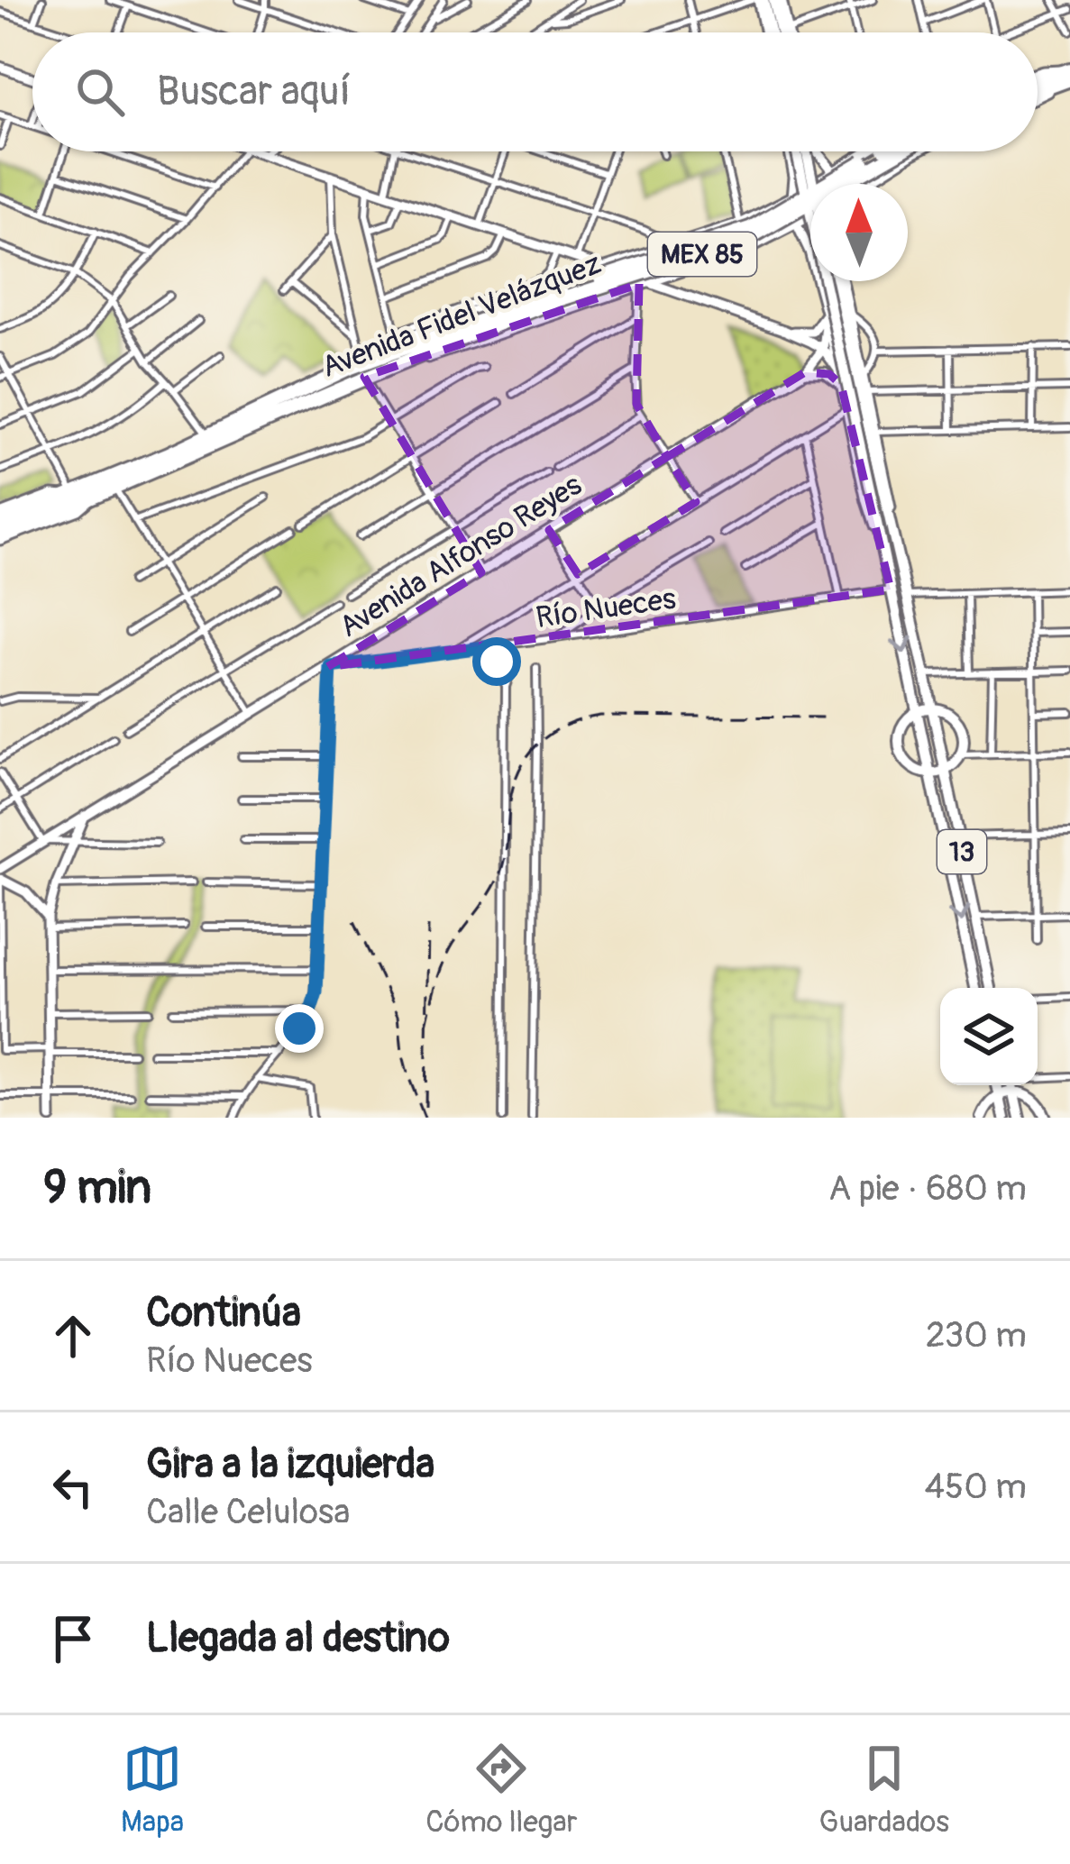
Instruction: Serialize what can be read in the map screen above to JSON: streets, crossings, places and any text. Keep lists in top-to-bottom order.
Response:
{
  "streets": {
    "highway": ["MEX 85", "Avenida Fidel Velázquez"],
    "main road": ["13"],
    "street": ["Avenida Alfonso Reyes", "Río Nueces"]
  },
  "crossings": [
    ["Avenida Alfonso Reyes", "Río Nueces"],
    ["Río Nueces", "13"]
  ],
  "north": "top",
  "page": {
    "search": "Buscar aquí",
    "heading": ["9 min", "A pie · 680 m"],
    "list": [
      ["Continúa", "Río Nueces", "230 m"],
      ["Gira a la izquierda", "Calle Celulosa", "450 m"],
      "Llegada al destino"
    ],
    "nav": ["Mapa", "Cómo llegar", "Guardados"]
  }
}
